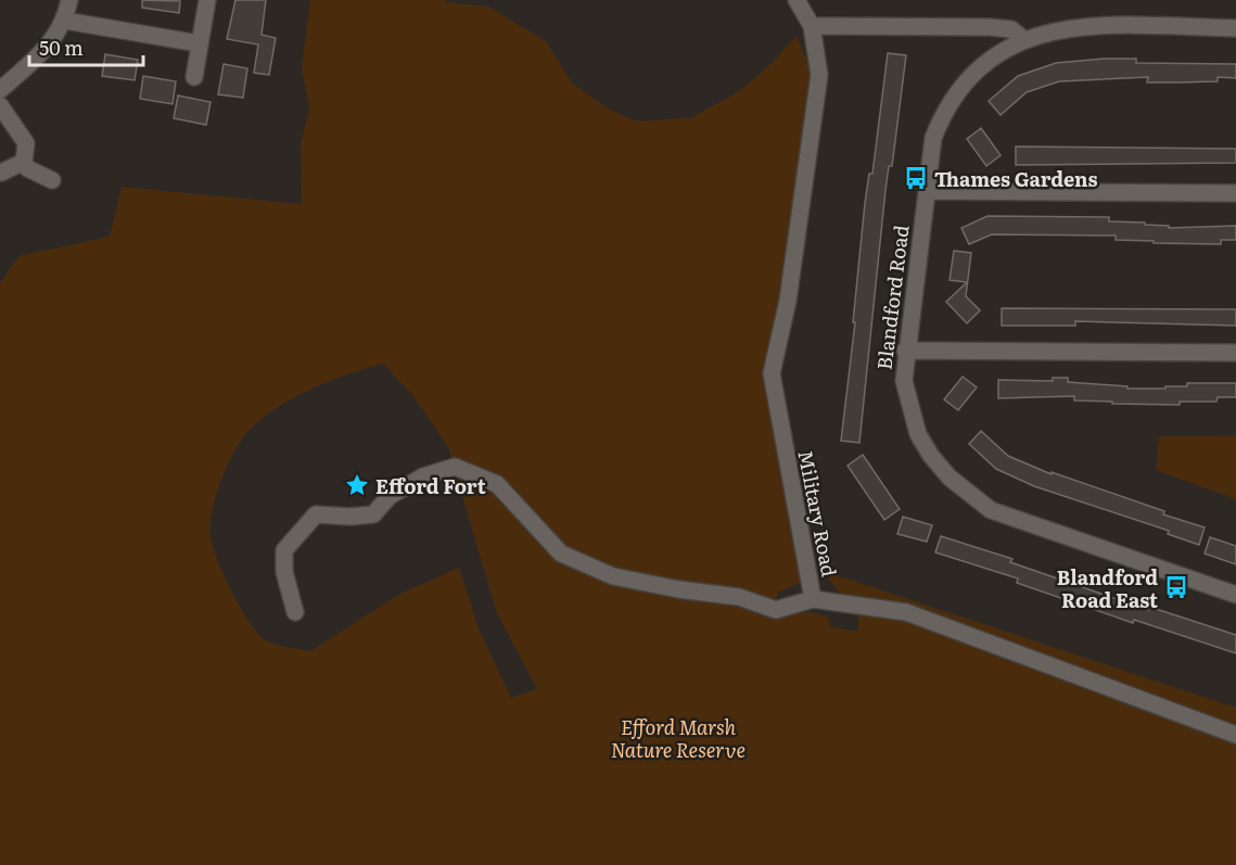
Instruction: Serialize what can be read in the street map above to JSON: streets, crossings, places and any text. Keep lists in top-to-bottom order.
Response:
{
  "streets": {
    "street": ["Blandford Road", "Military Road"]
  },
  "parks": ["Efford Marsh Nature Reserve"],
  "places": {
    "bus stop": ["Thames Gardens", "Blandford Road East"],
    "place": ["Efford Fort"]
  },
  "scale_bar": "50 m"
}
